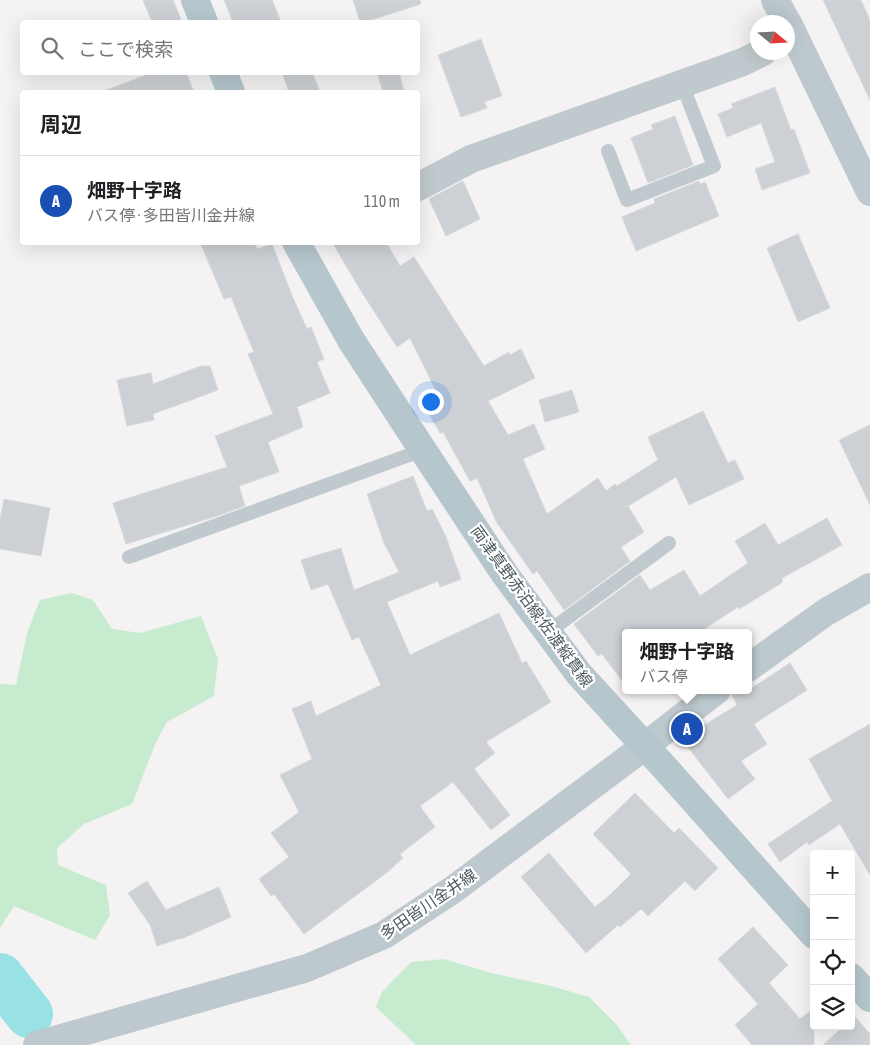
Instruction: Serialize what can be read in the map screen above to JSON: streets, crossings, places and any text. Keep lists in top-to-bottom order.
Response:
{
  "streets": {
    "main road": ["両津真野赤泊線;佐渡縦貫線", "多田皆川金井線"]
  },
  "crossings": [
    ["両津真野赤泊線;佐渡縦貫線", "多田皆川金井線"]
  ],
  "north": "right",
  "page": {
    "search": "ここで検索",
    "heading": "周辺",
    "list": [
      {
        "mark": "A",
        "name": "畑野十字路",
        "note": "バス停 · 多田皆川金井線",
        "value": "110 m"
      }
    ],
    "popup": ["畑野十字路", "バス停"],
    "pins": "A",
    "map_buttons": ["+", "−"]
  }
}
